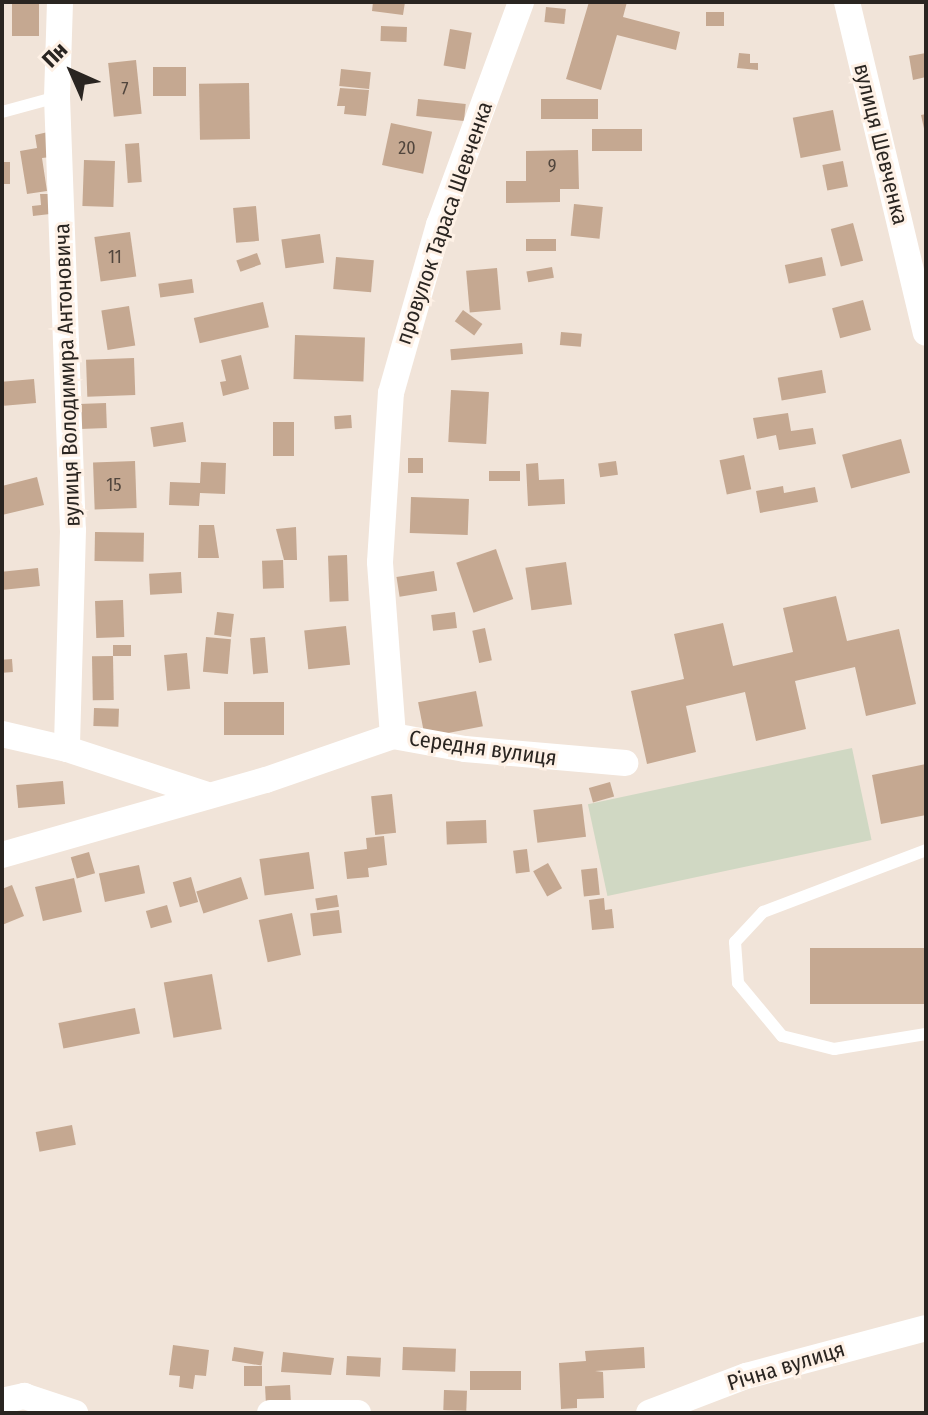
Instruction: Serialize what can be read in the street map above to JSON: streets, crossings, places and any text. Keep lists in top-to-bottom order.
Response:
{
  "streets": {
    "street": [
      "вулиця Шевченка",
      "провулок Тараса Шевченка",
      "вулиця Володимира Антоновича",
      "Середня вулиця",
      "Річна вулиця"
    ]
  },
  "crossings": [
    ["провулок Тараса Шевченка", "Середня вулиця"]
  ],
  "house_numbers": [
    "7",
    "20",
    "9",
    "11",
    "15"
  ],
  "north": "top left"
}
